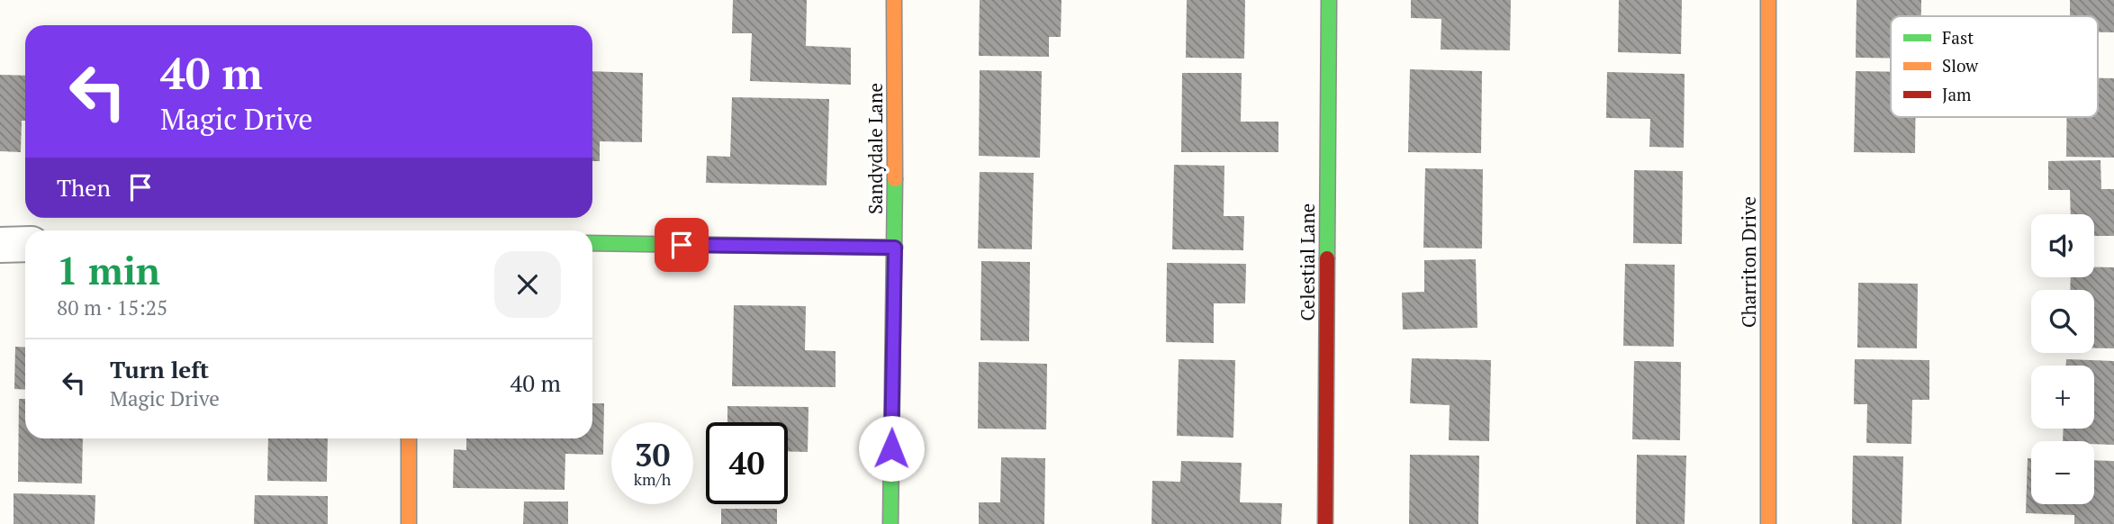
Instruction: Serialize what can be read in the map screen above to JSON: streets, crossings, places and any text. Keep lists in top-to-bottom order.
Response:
{
  "streets": {
    "street": ["Sandydale Lane", "Celestial Lane", "Charriton Drive"]
  },
  "legend": ["Fast", "Slow", "Jam"],
  "page": {
    "turn": ["40 m", "Magic Drive"],
    "then": "Then",
    "map_buttons": ["+", "−"],
    "heading": ["1 min", "80 m · 15:25"],
    "list": [
      {
        "name": "Turn left",
        "note": "Magic Drive",
        "value": "40 m"
      }
    ],
    "speed": "30 km/h",
    "limit": "40"
  }
}
